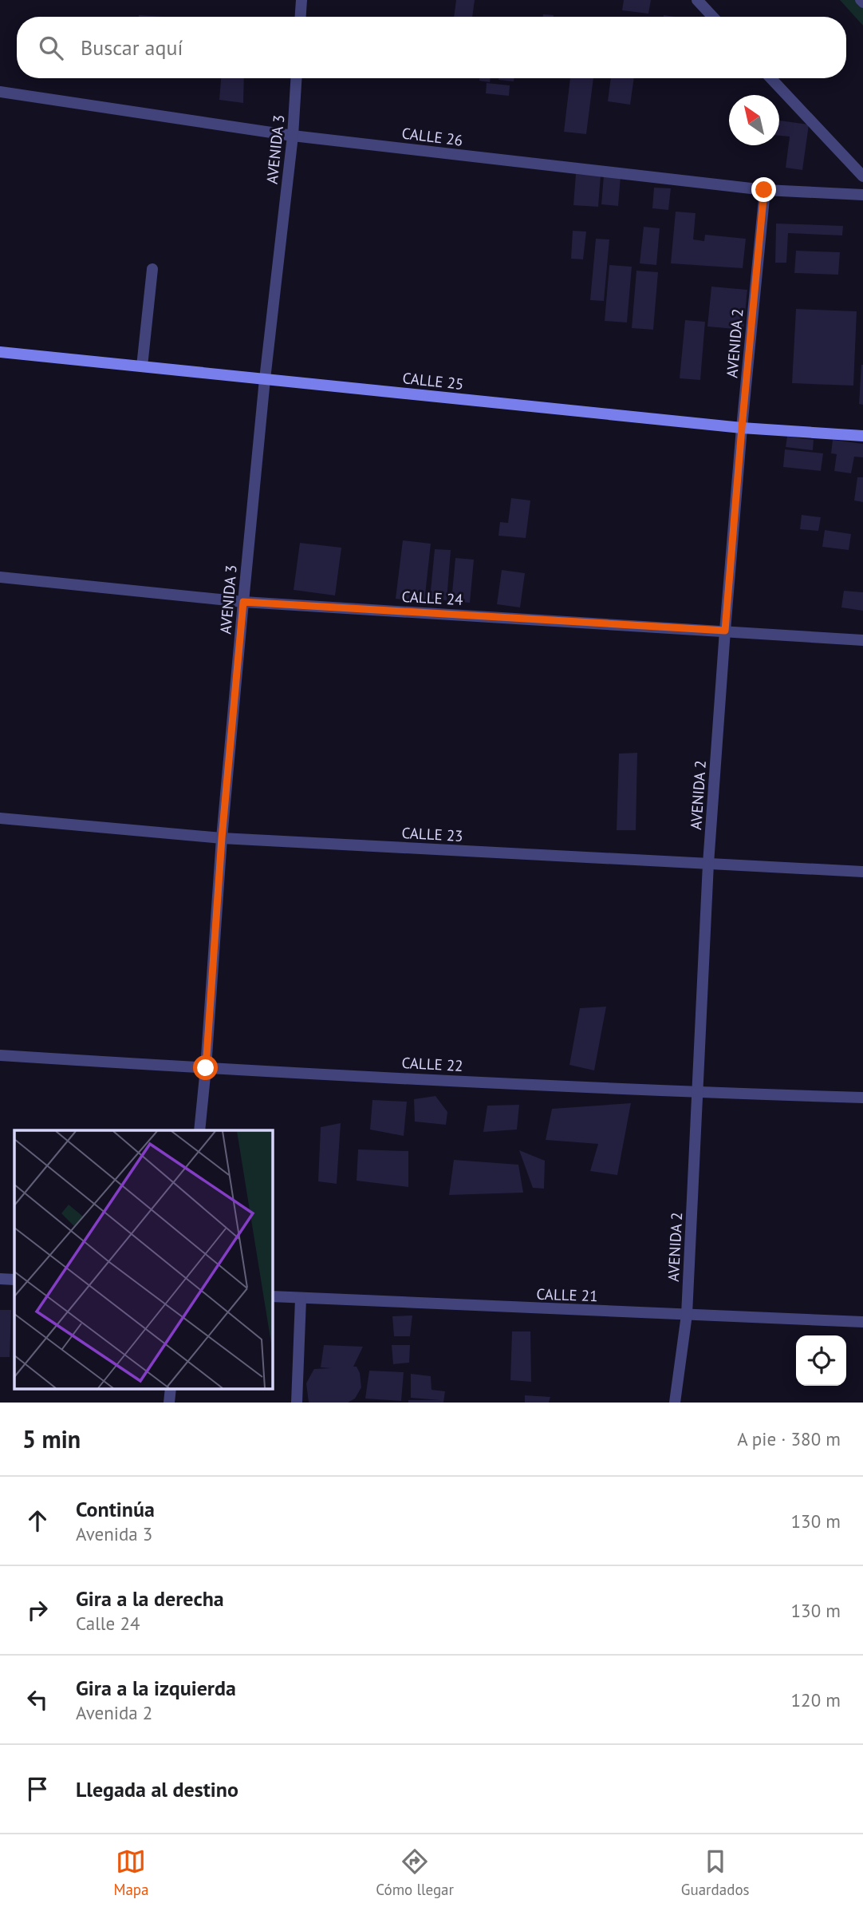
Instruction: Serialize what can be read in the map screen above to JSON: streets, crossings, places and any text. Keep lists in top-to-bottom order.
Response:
{
  "streets": {
    "street": [
      "CALLE 26",
      "AVENIDA 3",
      "AVENIDA 2",
      "CALLE 25",
      "CALLE 24",
      "CALLE 23",
      "CALLE 22",
      "CALLE 21"
    ]
  },
  "crossings": [
    ["CALLE 26", "AVENIDA 3"],
    ["CALLE 26", "AVENIDA 2"],
    ["AVENIDA 3", "CALLE 25"],
    ["AVENIDA 3", "CALLE 24"],
    ["AVENIDA 3", "CALLE 23"],
    ["AVENIDA 3", "CALLE 22"],
    ["AVENIDA 2", "CALLE 25"],
    ["AVENIDA 2", "CALLE 24"],
    ["AVENIDA 2", "CALLE 23"],
    ["AVENIDA 2", "CALLE 22"],
    ["AVENIDA 2", "CALLE 21"]
  ],
  "north": "top left",
  "page": {
    "search": "Buscar aquí",
    "heading": ["5 min", "A pie · 380 m"],
    "list": [
      ["Continúa", "Avenida 3", "130 m"],
      ["Gira a la derecha", "Calle 24", "130 m"],
      ["Gira a la izquierda", "Avenida 2", "120 m"],
      "Llegada al destino"
    ],
    "nav": ["Mapa", "Cómo llegar", "Guardados"]
  }
}
